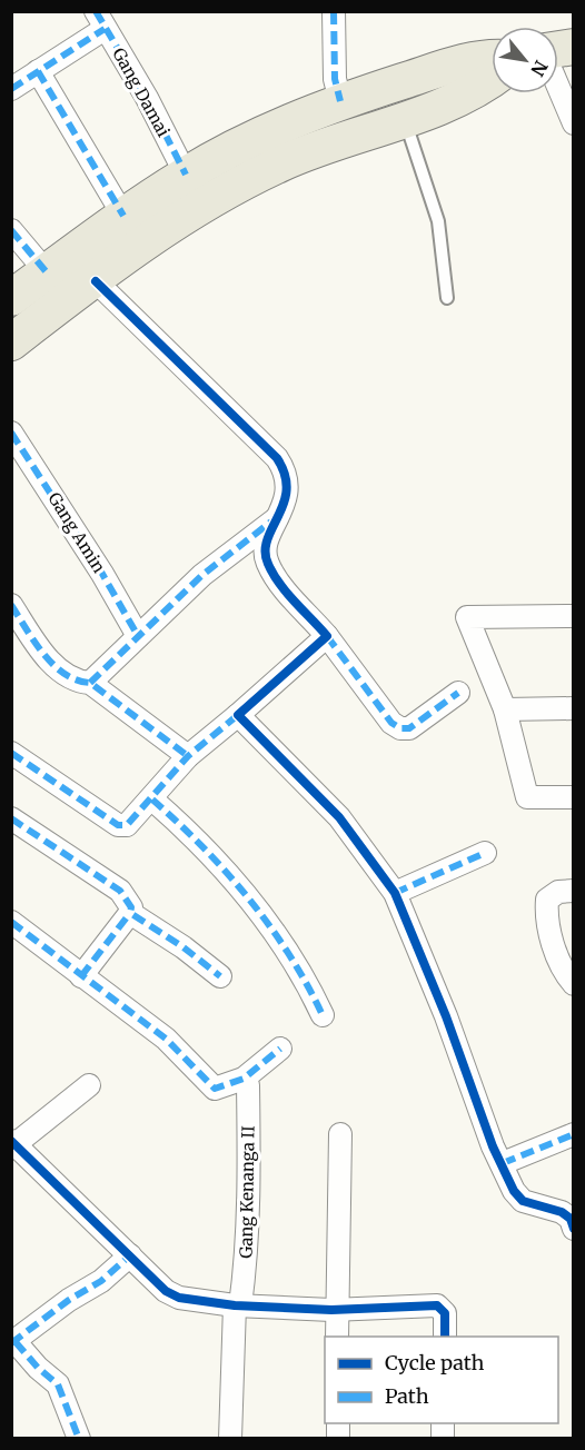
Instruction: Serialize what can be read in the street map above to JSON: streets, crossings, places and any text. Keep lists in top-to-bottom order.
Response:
{
  "streets": {
    "street": ["Gang Damai", "Gang Amin", "Gang Kenanga II"]
  },
  "legend": ["Cycle path", "Path"],
  "north": "bottom right"
}
